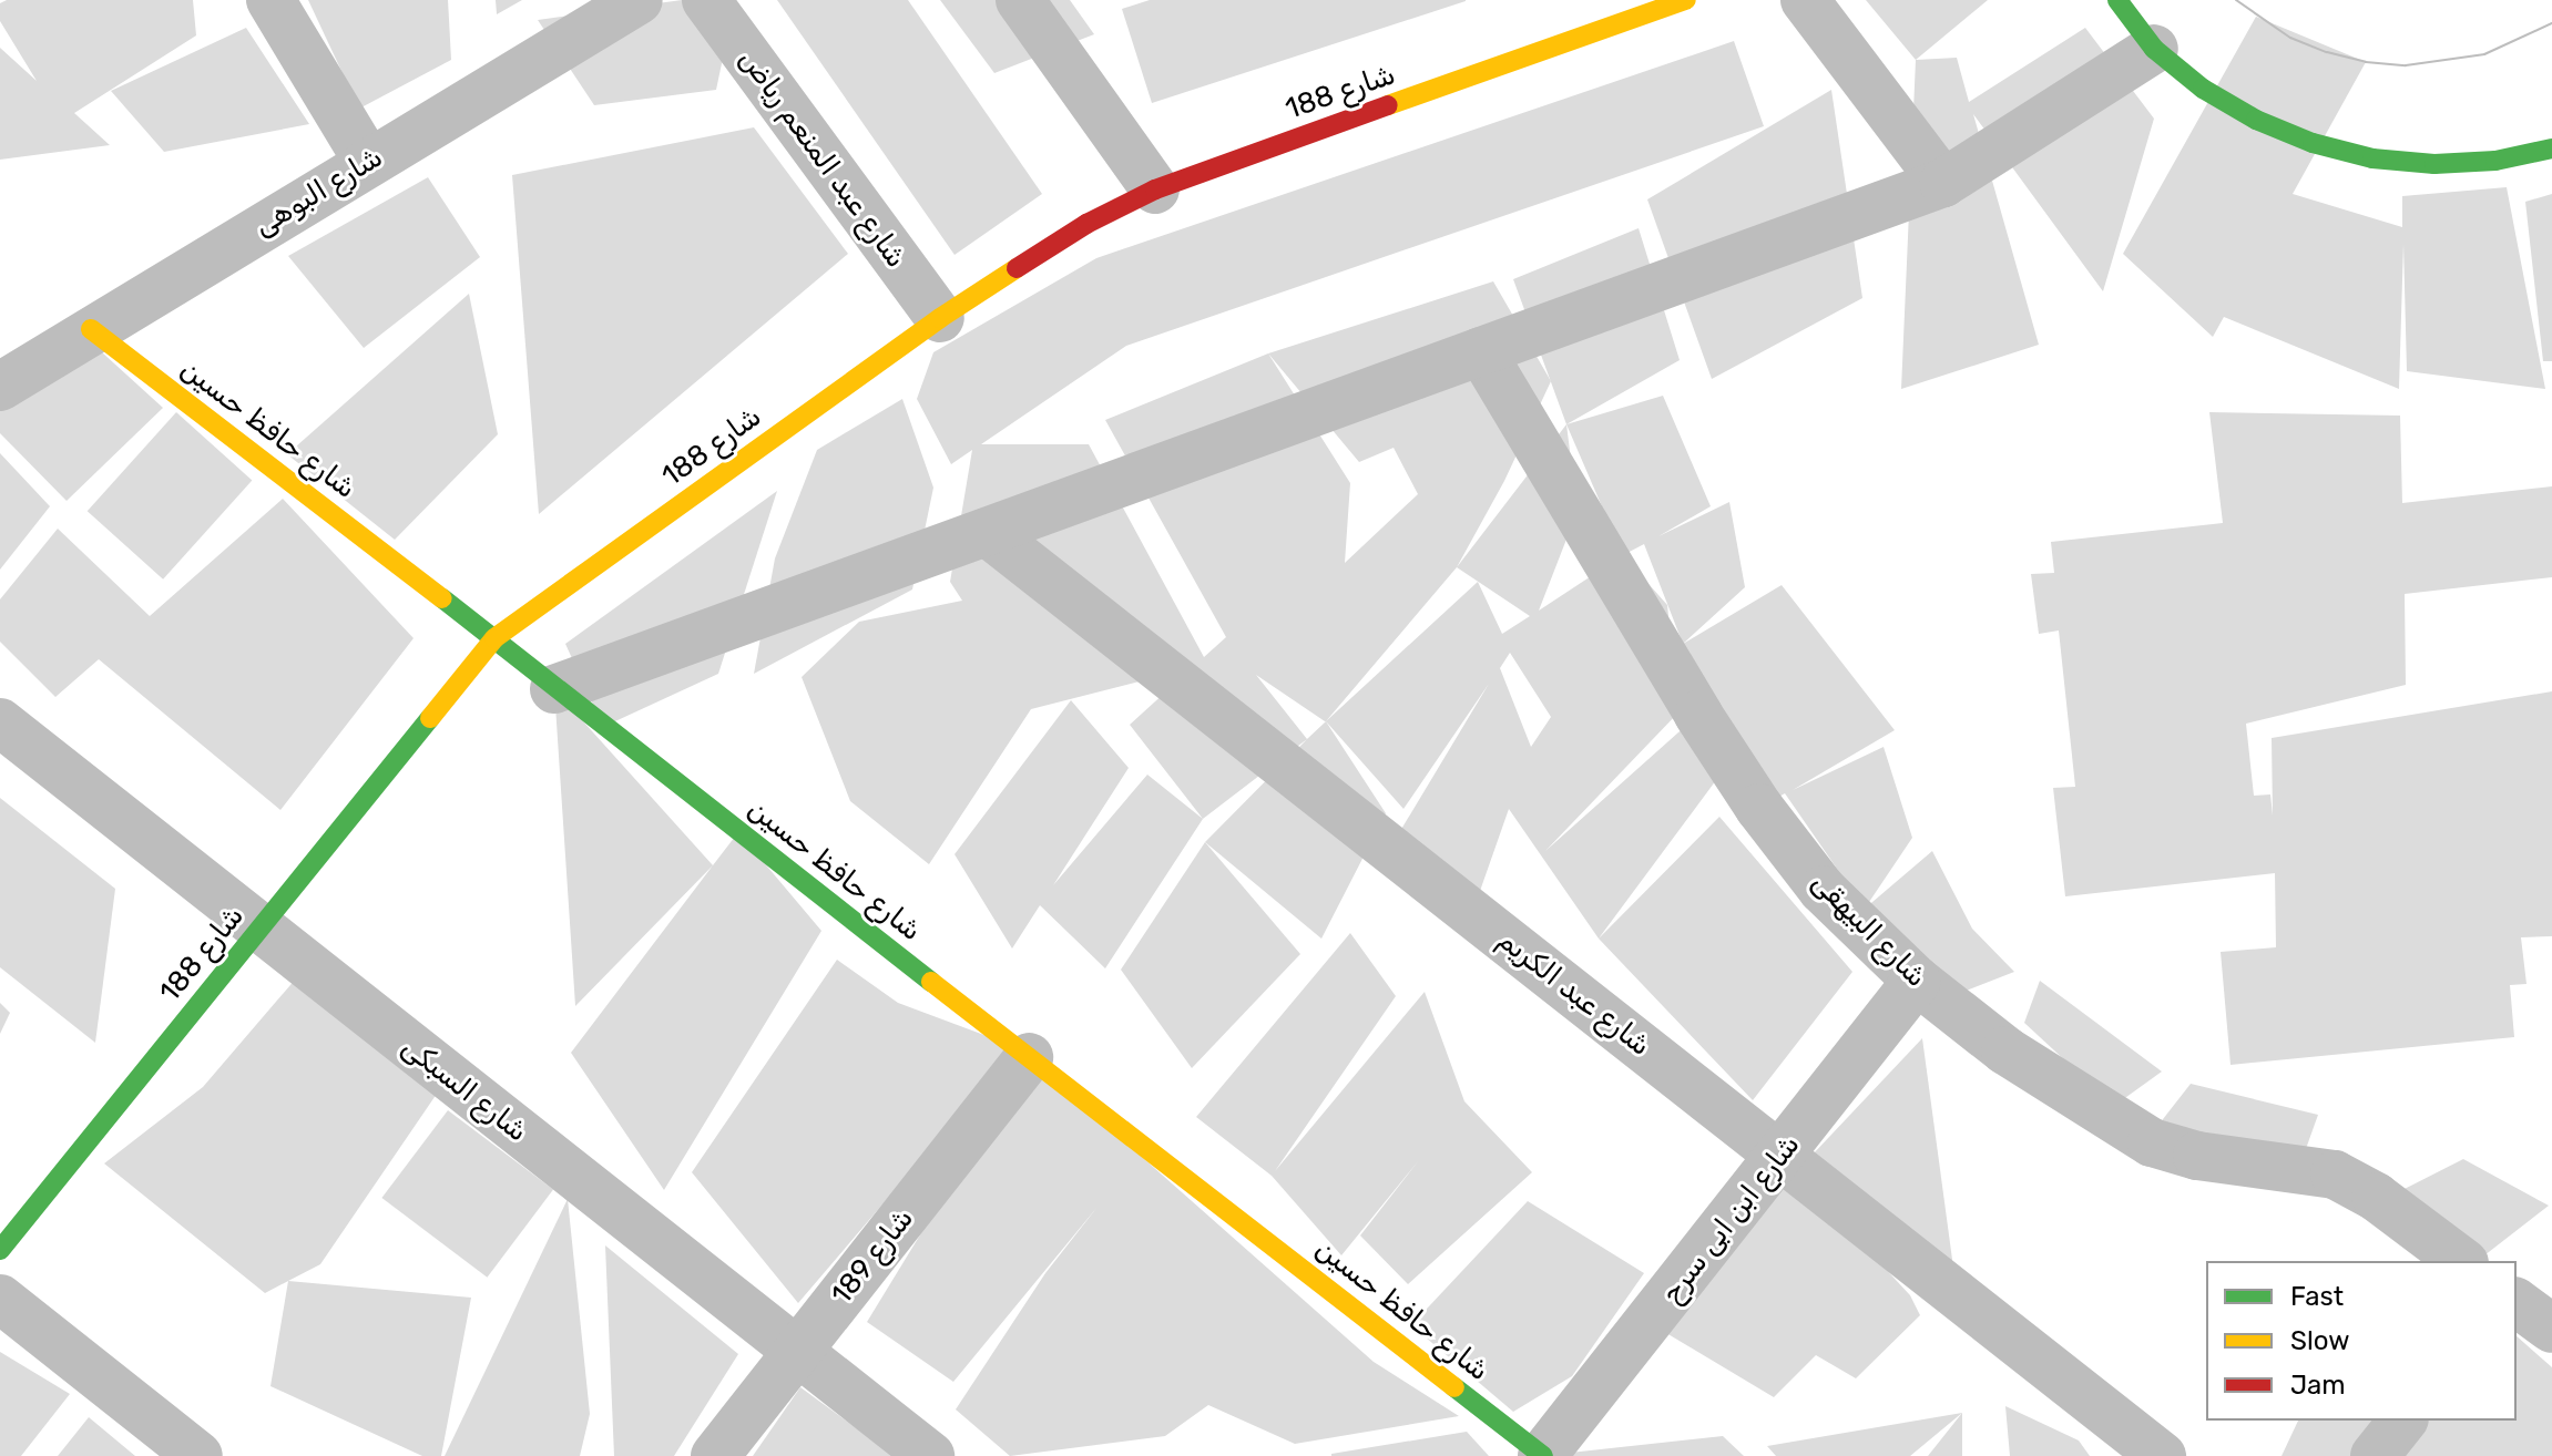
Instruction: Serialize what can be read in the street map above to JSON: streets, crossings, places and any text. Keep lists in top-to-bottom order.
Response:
{
  "streets": {
    "street": [
      "شارع 188",
      "شارع عبد المنعم رياض",
      "شارع البوهى",
      "شارع حافظ حسين",
      "شارع البيهقى",
      "شارع عبد الكريم",
      "شارع السبكى",
      "شارع ابن ابى سرح",
      "شارع 189"
    ]
  },
  "crossings": [
    ["شارع 188", "شارع عبد المنعم رياض"],
    ["شارع 188", "شارع حافظ حسين"],
    ["شارع 188", "شارع السبكى"],
    ["شارع البوهى", "شارع حافظ حسين"],
    ["شارع حافظ حسين", "شارع ابن ابى سرح"],
    ["شارع حافظ حسين", "شارع 189"],
    ["شارع البيهقى", "شارع ابن ابى سرح"],
    ["شارع عبد الكريم", "شارع ابن ابى سرح"],
    ["شارع السبكى", "شارع 189"]
  ],
  "legend": ["Fast", "Slow", "Jam"]
}
